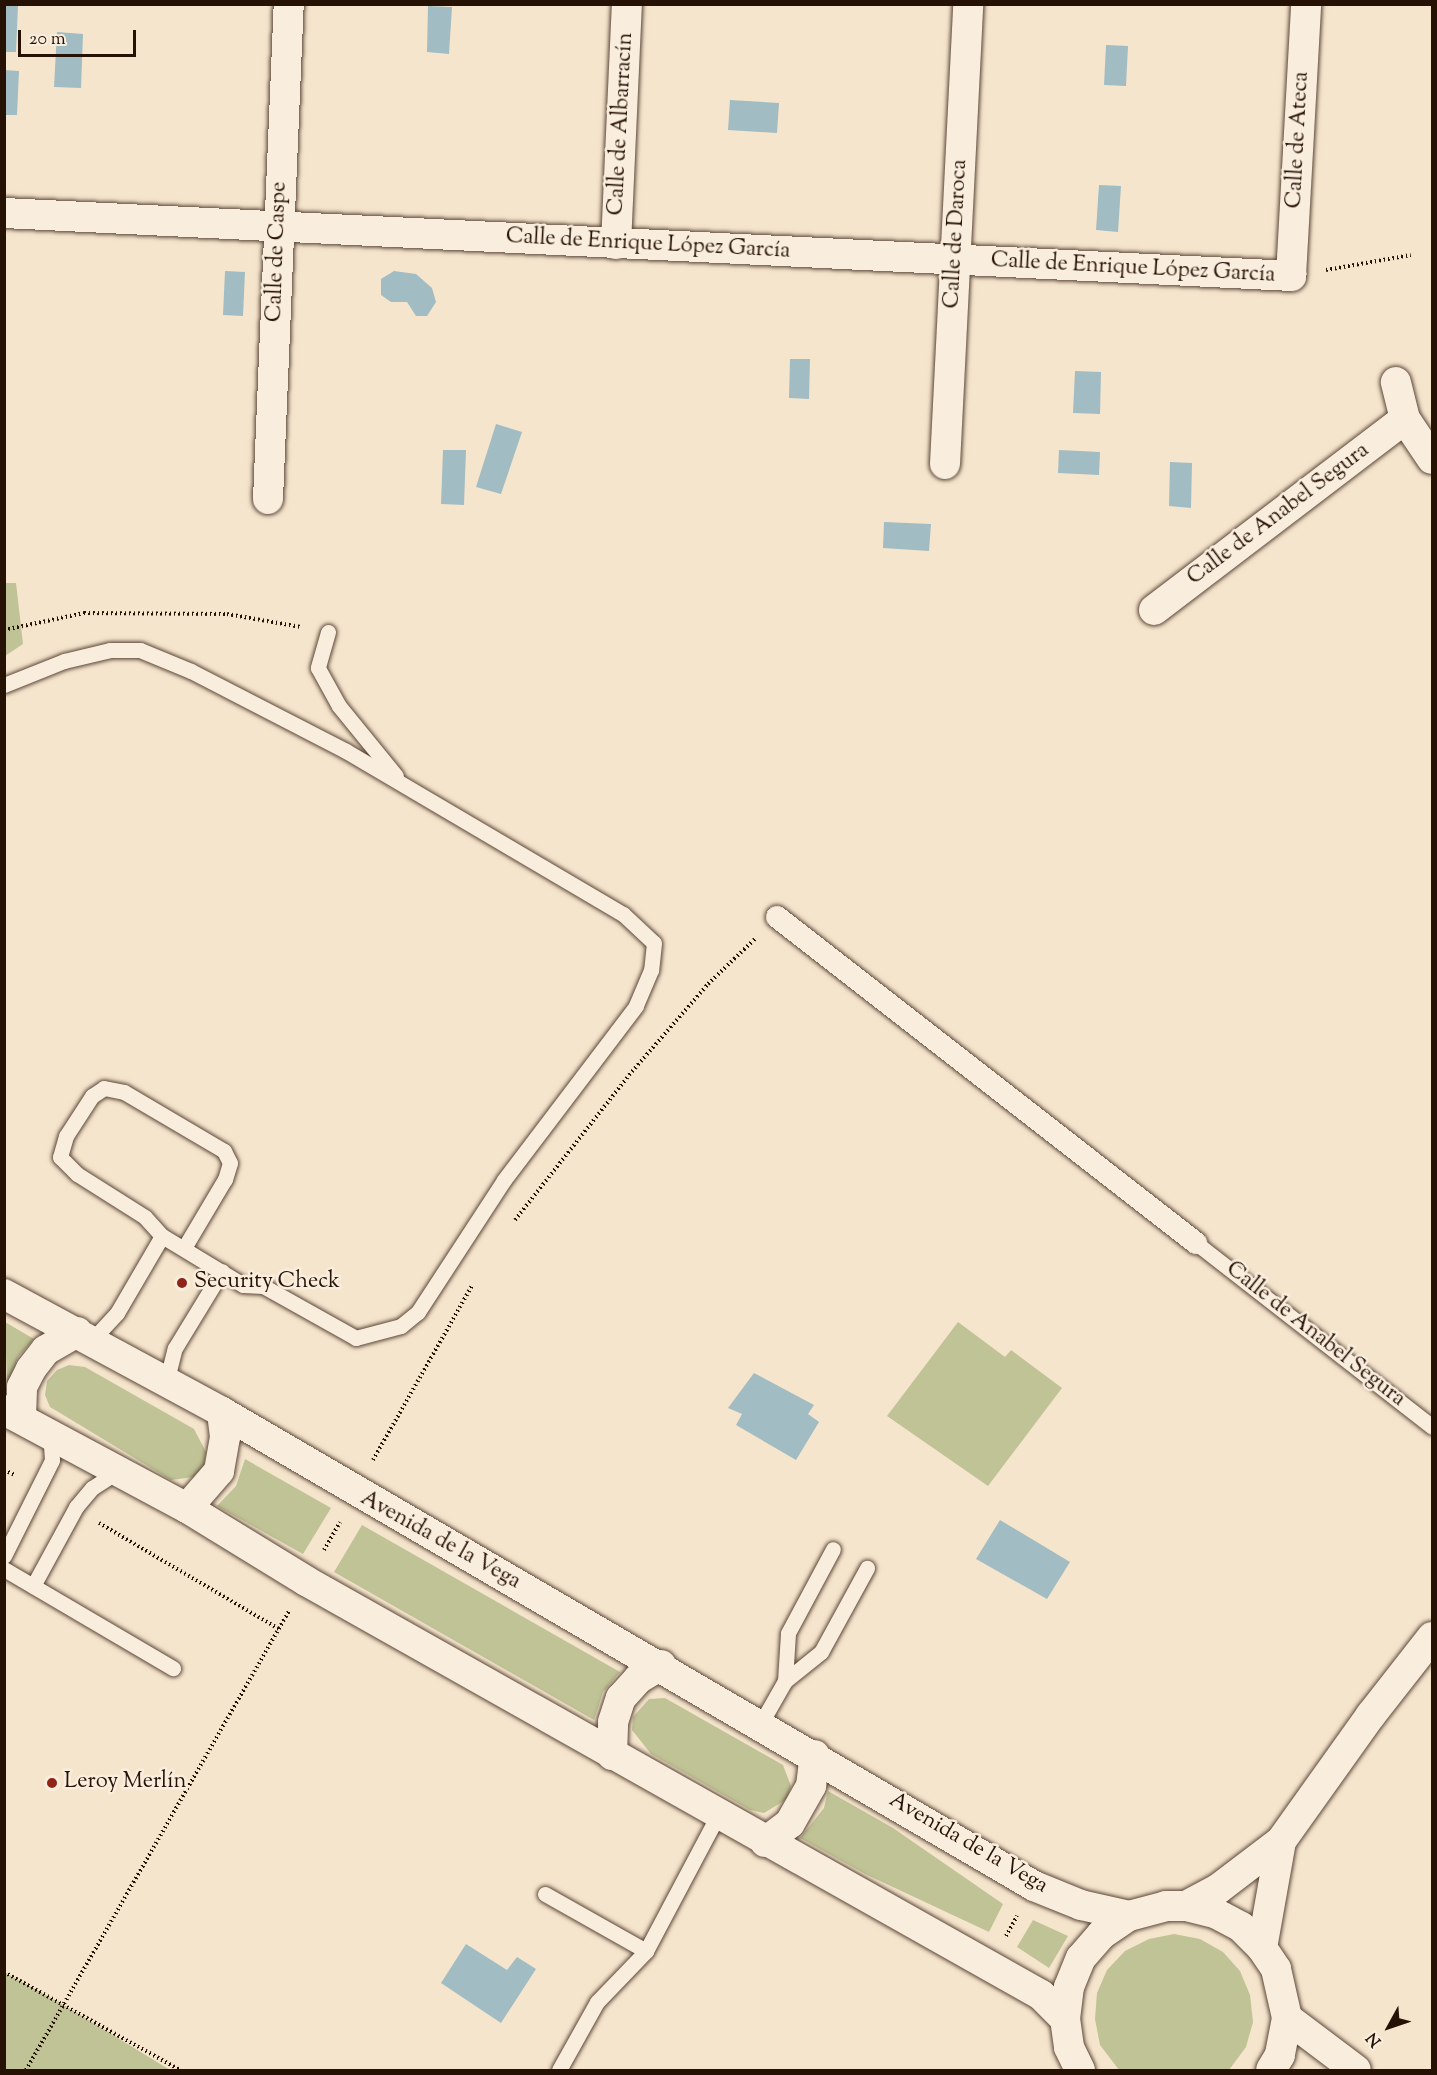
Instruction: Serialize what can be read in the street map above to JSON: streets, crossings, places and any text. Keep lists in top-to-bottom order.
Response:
{
  "streets": {
    "street": [
      "Calle de Albarracín",
      "Calle de Ateca",
      "Calle de Daroca",
      "Calle de Enrique López García",
      "Calle de Caspe",
      "Calle de Anabel Segura",
      "Avenida de la Vega"
    ]
  },
  "crossings": [
    ["Calle de Albarracín", "Calle de Enrique López García"],
    ["Calle de Ateca", "Calle de Enrique López García"],
    ["Calle de Daroca", "Calle de Enrique López García"],
    ["Calle de Enrique López García", "Calle de Caspe"]
  ],
  "places": ["Security Check", "Leroy Merlín"],
  "scale_bar": "20 m",
  "north": "bottom left"
}
